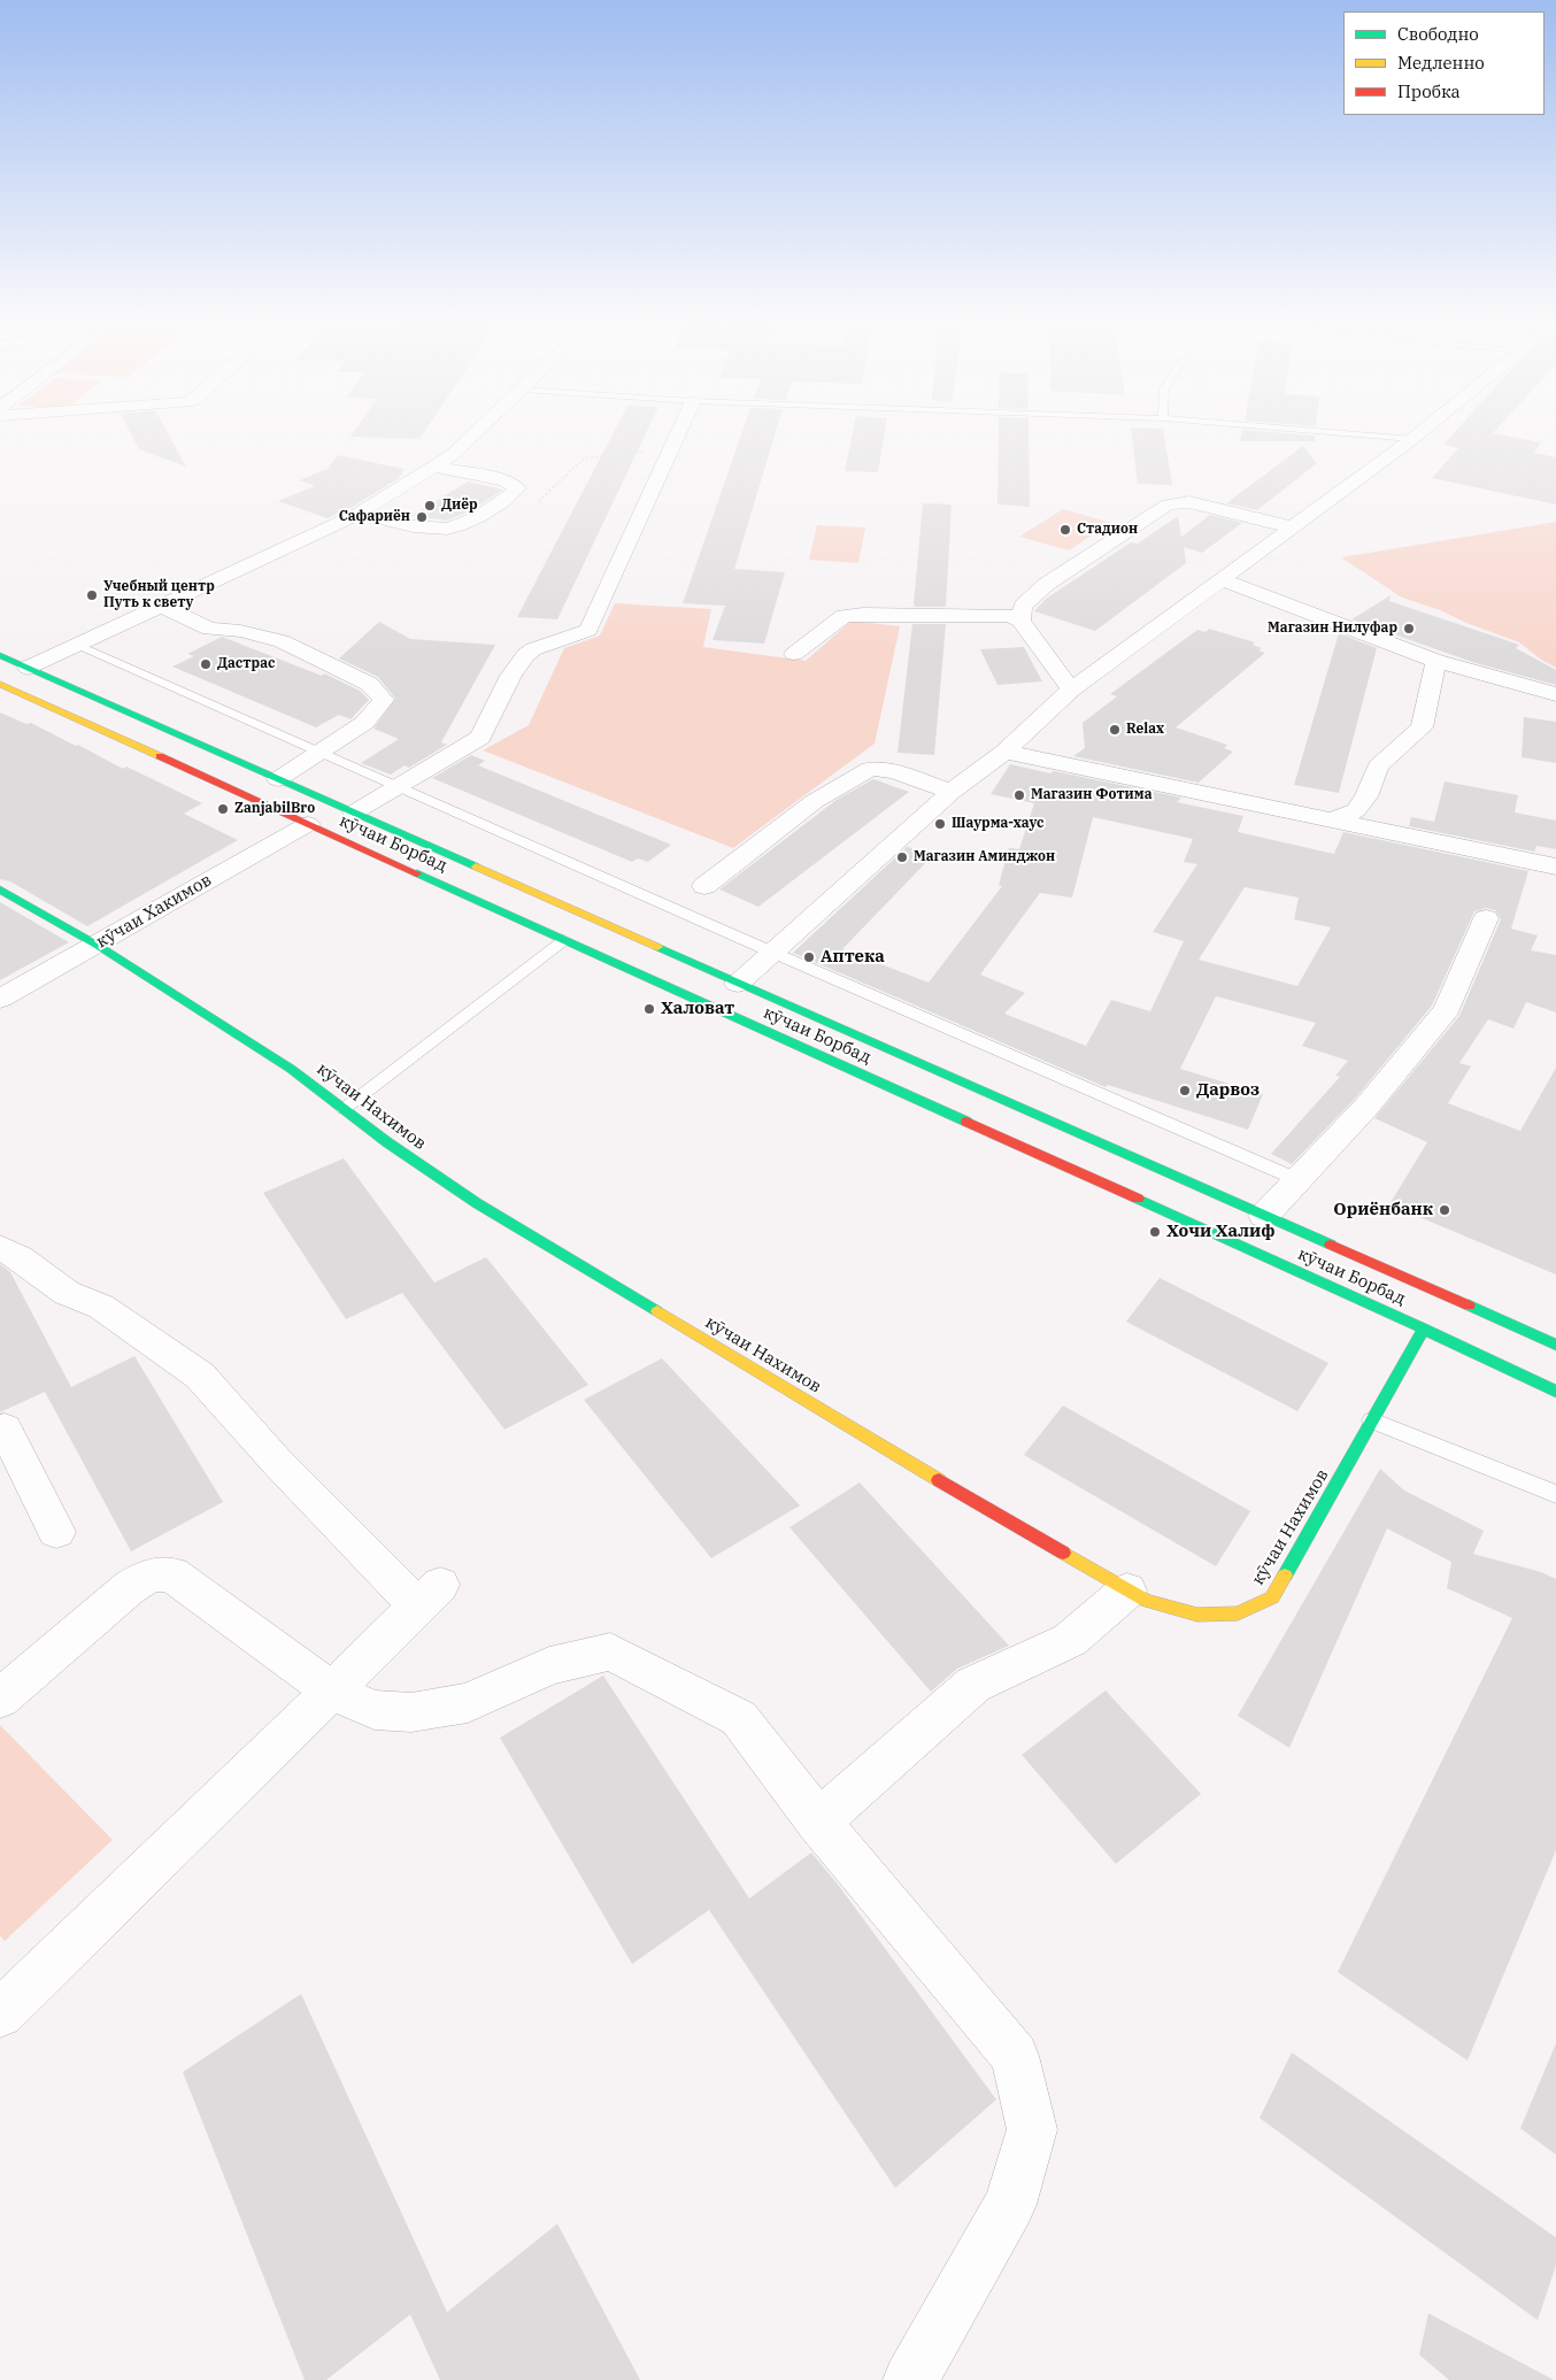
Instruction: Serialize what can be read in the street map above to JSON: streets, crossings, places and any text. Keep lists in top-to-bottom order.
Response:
{
  "streets": {
    "main road": ["кӯчаи Борбад", "кӯчаи Нахимов"],
    "street": ["кӯчаи Хакимов"]
  },
  "crossings": [
    ["кӯчаи Борбад", "кӯчаи Хакимов"],
    ["кӯчаи Борбад", "кӯчаи Нахимов"],
    ["кӯчаи Хакимов", "кӯчаи Нахимов"]
  ],
  "places": [
    "Диëр",
    "Сафариëн",
    "Стадион",
    "Учебный центр Путь к свету",
    "Магазин Нилуфар",
    "Дастрас",
    "Relax",
    "Магазин Фотима",
    "ZanjabilBro",
    "Шаурма-хаус",
    "Магазин Аминджон",
    "Аптека",
    "Халоват",
    "Дарвоз",
    "Ориёнбанк",
    "Хочи Халиф"
  ],
  "legend": ["Свободно", "Медленно", "Пробка"]
}
